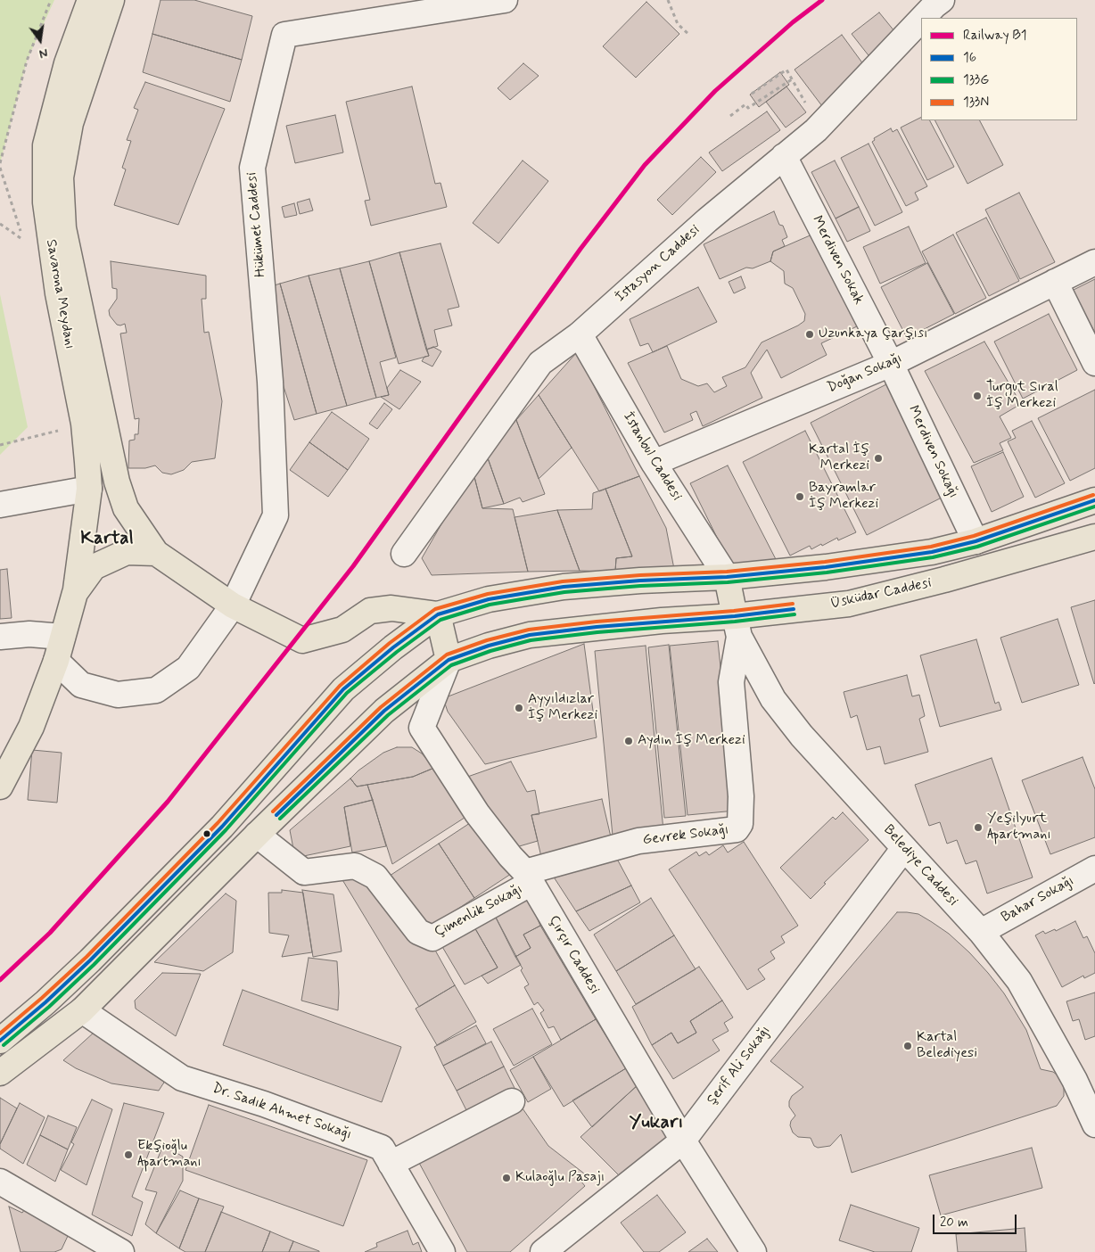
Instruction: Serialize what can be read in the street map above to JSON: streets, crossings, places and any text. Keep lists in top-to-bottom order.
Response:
{
  "streets": {
    "main road": ["Savarona Meydanı", "Üsküdar Caddesi"],
    "street": [
      "Hükümet Caddesi",
      "Merdiven Sokak",
      "İstasyon Caddesi",
      "Doğan Sokağı",
      "Merdiven Sokağı",
      "İstanbul Caddesi",
      "Gevrek Sokağı",
      "Belediye Caddesi",
      "Bahar Sokağı",
      "Çimenlik Sokağı",
      "Çırçır Caddesi",
      "Şerif Ali Sokağı",
      "Dr. Sadık Ahmet Sokağı"
    ]
  },
  "crossings": [
    ["Hükümet Caddesi", "Savarona Meydanı"],
    ["Merdiven Sokak", "İstasyon Caddesi"],
    ["Merdiven Sokak", "Doğan Sokağı"],
    ["Merdiven Sokak", "Merdiven Sokağı"],
    ["İstasyon Caddesi", "İstanbul Caddesi"],
    ["Doğan Sokağı", "Merdiven Sokağı"],
    ["Doğan Sokağı", "İstanbul Caddesi"],
    ["Üsküdar Caddesi", "Gevrek Sokağı"],
    ["Üsküdar Caddesi", "Belediye Caddesi"],
    ["Üsküdar Caddesi", "Çimenlik Sokağı"],
    ["Üsküdar Caddesi", "Çırçır Caddesi"],
    ["Üsküdar Caddesi", "Dr. Sadık Ahmet Sokağı"],
    ["Gevrek Sokağı", "Belediye Caddesi"],
    ["Gevrek Sokağı", "Çimenlik Sokağı"],
    ["Gevrek Sokağı", "Çırçır Caddesi"],
    ["Belediye Caddesi", "Bahar Sokağı"],
    ["Belediye Caddesi", "Şerif Ali Sokağı"],
    ["Çimenlik Sokağı", "Çırçır Caddesi"],
    ["Çırçır Caddesi", "Şerif Ali Sokağı"]
  ],
  "districts": ["Kartal", "Yukarı"],
  "places": [
    "Uzunkaya Çarşısı",
    "Turgut Sıral İş Merkezi",
    "Kartal İş Merkezi",
    "Bayramlar İş Merkezi",
    "Ayyıldızlar İş Merkezi",
    "Aydın İş Merkezi",
    "Yeşilyurt Apartmanı",
    "Kartal Belediyesi",
    "Ekşioğlu Apartmanı",
    "Kulaoğlu Pasajı"
  ],
  "lines": [
    "rail line B1",
    "transit line 133N",
    "transit line 16",
    "transit line 133G"
  ],
  "legend": [
    "Railway B1",
    "16",
    "133G",
    "133N"
  ],
  "scale_bar": "20 m",
  "north": "bottom"
}
